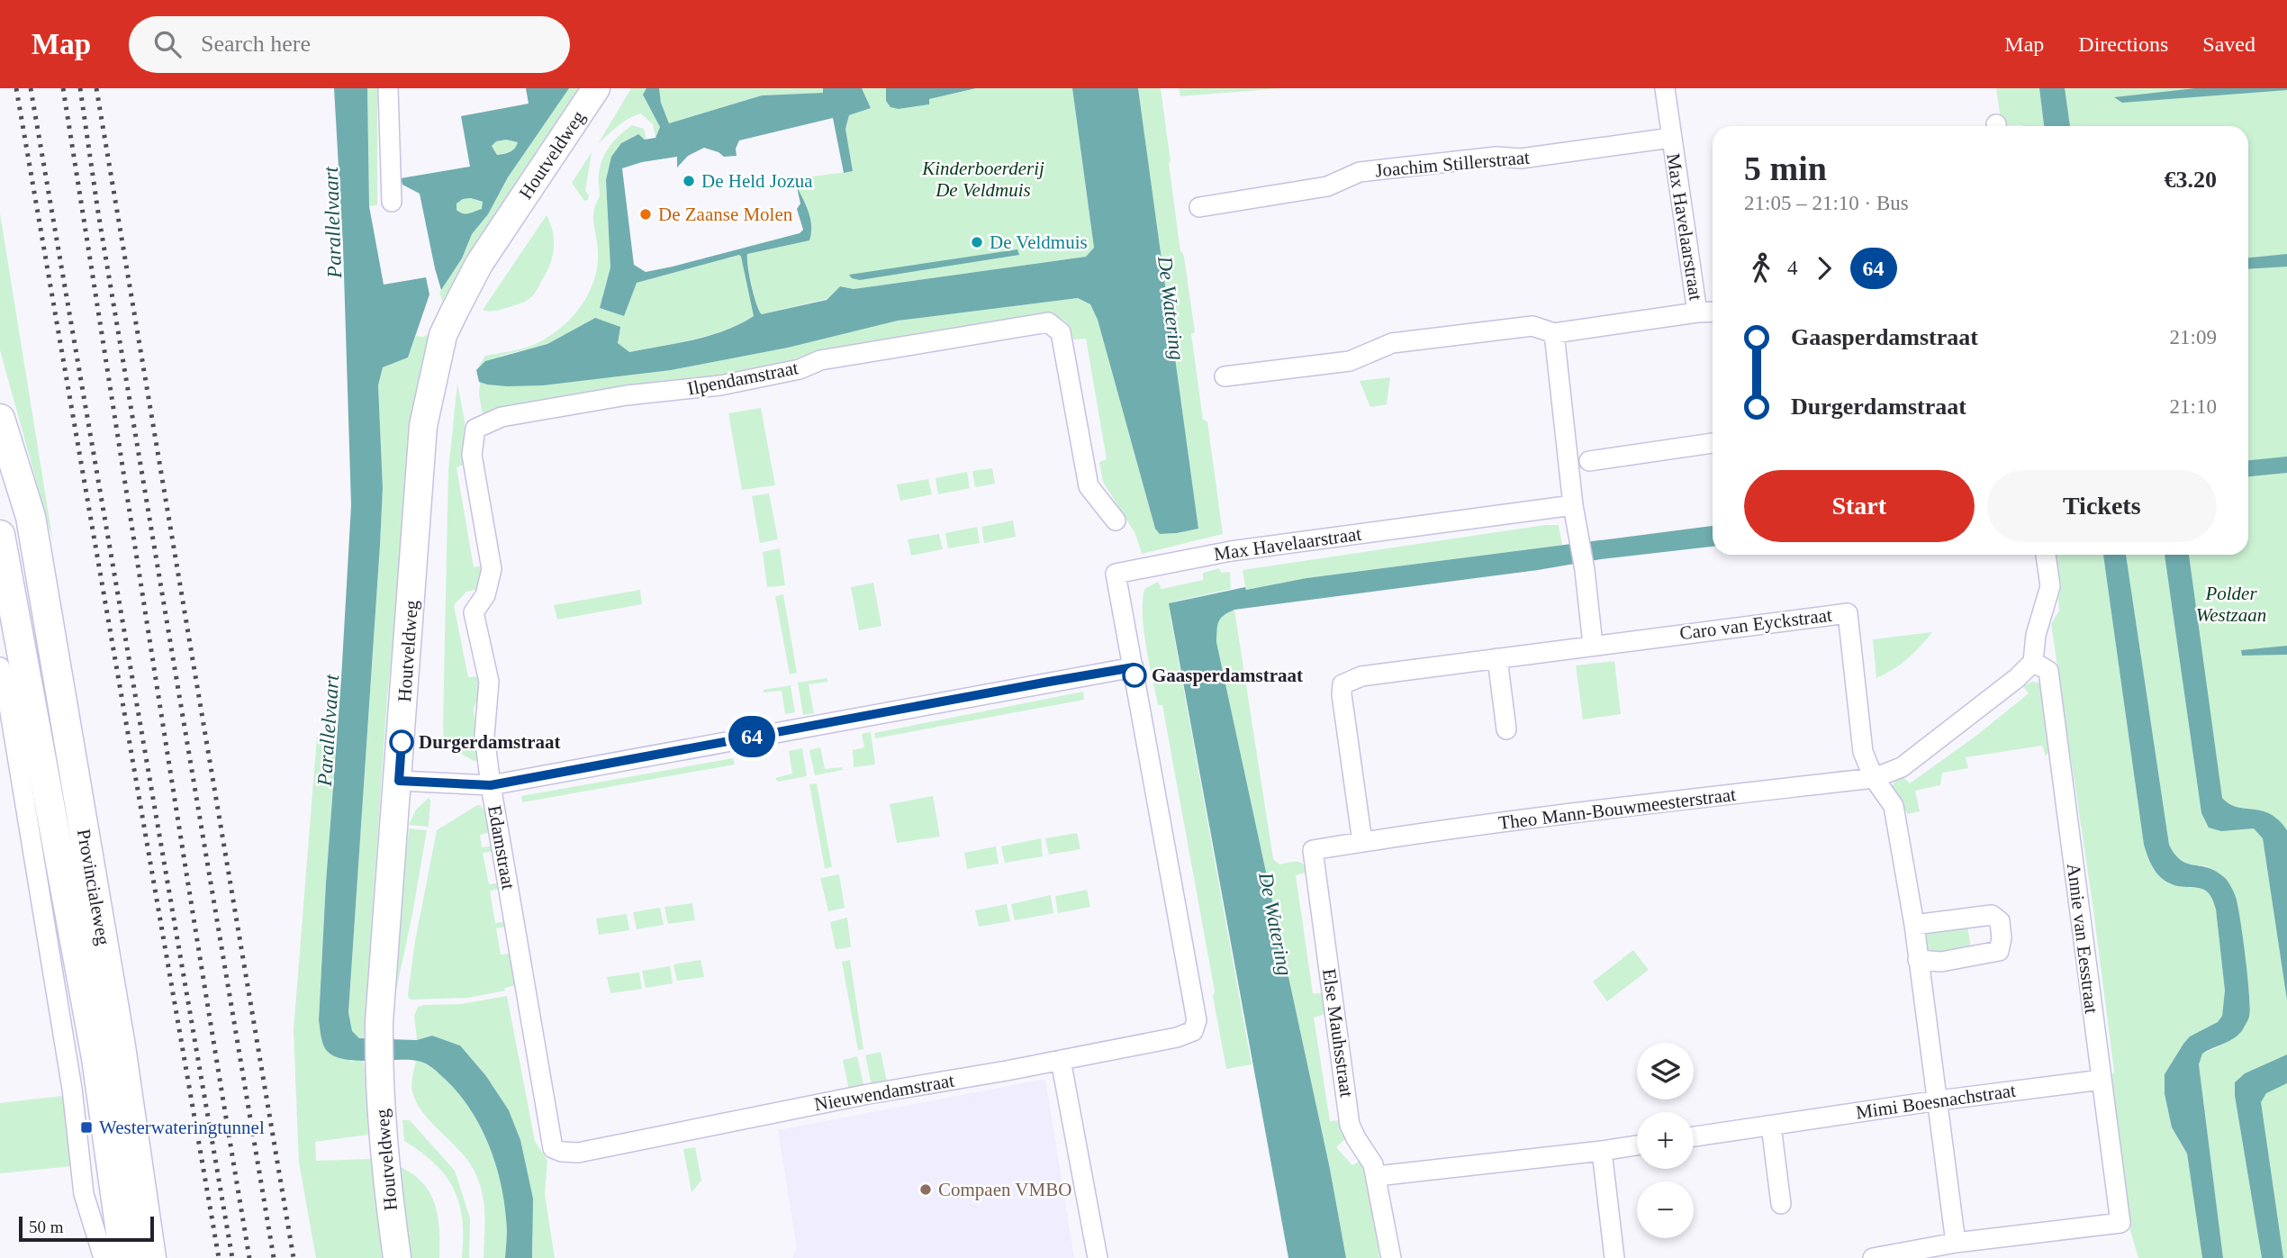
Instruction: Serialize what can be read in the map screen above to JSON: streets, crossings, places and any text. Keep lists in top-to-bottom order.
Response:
{
  "streets": {
    "main road": ["Provincialeweg"],
    "street": [
      "Houtveldweg",
      "Joachim Stillerstraat",
      "Max Havelaarstraat",
      "Ilpendamstraat",
      "Caro van Eyckstraat",
      "Theo Mann-Bouwmeesterstraat",
      "Edamstraat",
      "Annie van Eesstraat",
      "Else Mauhsstraat",
      "Nieuwendamstraat",
      "Mimi Boesnachstraat"
    ]
  },
  "crossings": [
    ["Joachim Stillerstraat", "Max Havelaarstraat"],
    ["Max Havelaarstraat", "Nieuwendamstraat"],
    ["Ilpendamstraat", "Edamstraat"],
    ["Caro van Eyckstraat", "Theo Mann-Bouwmeesterstraat"],
    ["Caro van Eyckstraat", "Else Mauhsstraat"],
    ["Theo Mann-Bouwmeesterstraat", "Else Mauhsstraat"],
    ["Edamstraat", "Nieuwendamstraat"],
    ["Annie van Eesstraat", "Mimi Boesnachstraat"]
  ],
  "water": ["Parallelvaart", "De Watering"],
  "parks": ["Kinderboerderij De Veldmuis", "Polder Westzaan"],
  "places": {
    "other": [
      "De Held Jozua",
      "De Zaanse Molen",
      "De Veldmuis",
      "Gaasperdamstraat",
      "Durgerdamstraat",
      "Compaen VMBO"
    ],
    "transit": ["Westerwateringtunnel"]
  },
  "lines": ["bus line 64"],
  "scale_bar": "50 m",
  "page": {
    "header": "Map",
    "search": "Search here",
    "nav": ["Map", "Directions", "Saved"],
    "on_map": "64",
    "heading": ["5 min", "21:05 – 21:10 · Bus", "€3.20"],
    "legs": ["4", "64"],
    "list": [
      {
        "name": "Gaasperdamstraat",
        "value": "21:09"
      },
      {
        "name": "Durgerdamstraat",
        "value": "21:10"
      }
    ],
    "buttons": ["Start", "Tickets"],
    "map_buttons": ["+", "−"],
    "scale": "50 m"
  }
}
